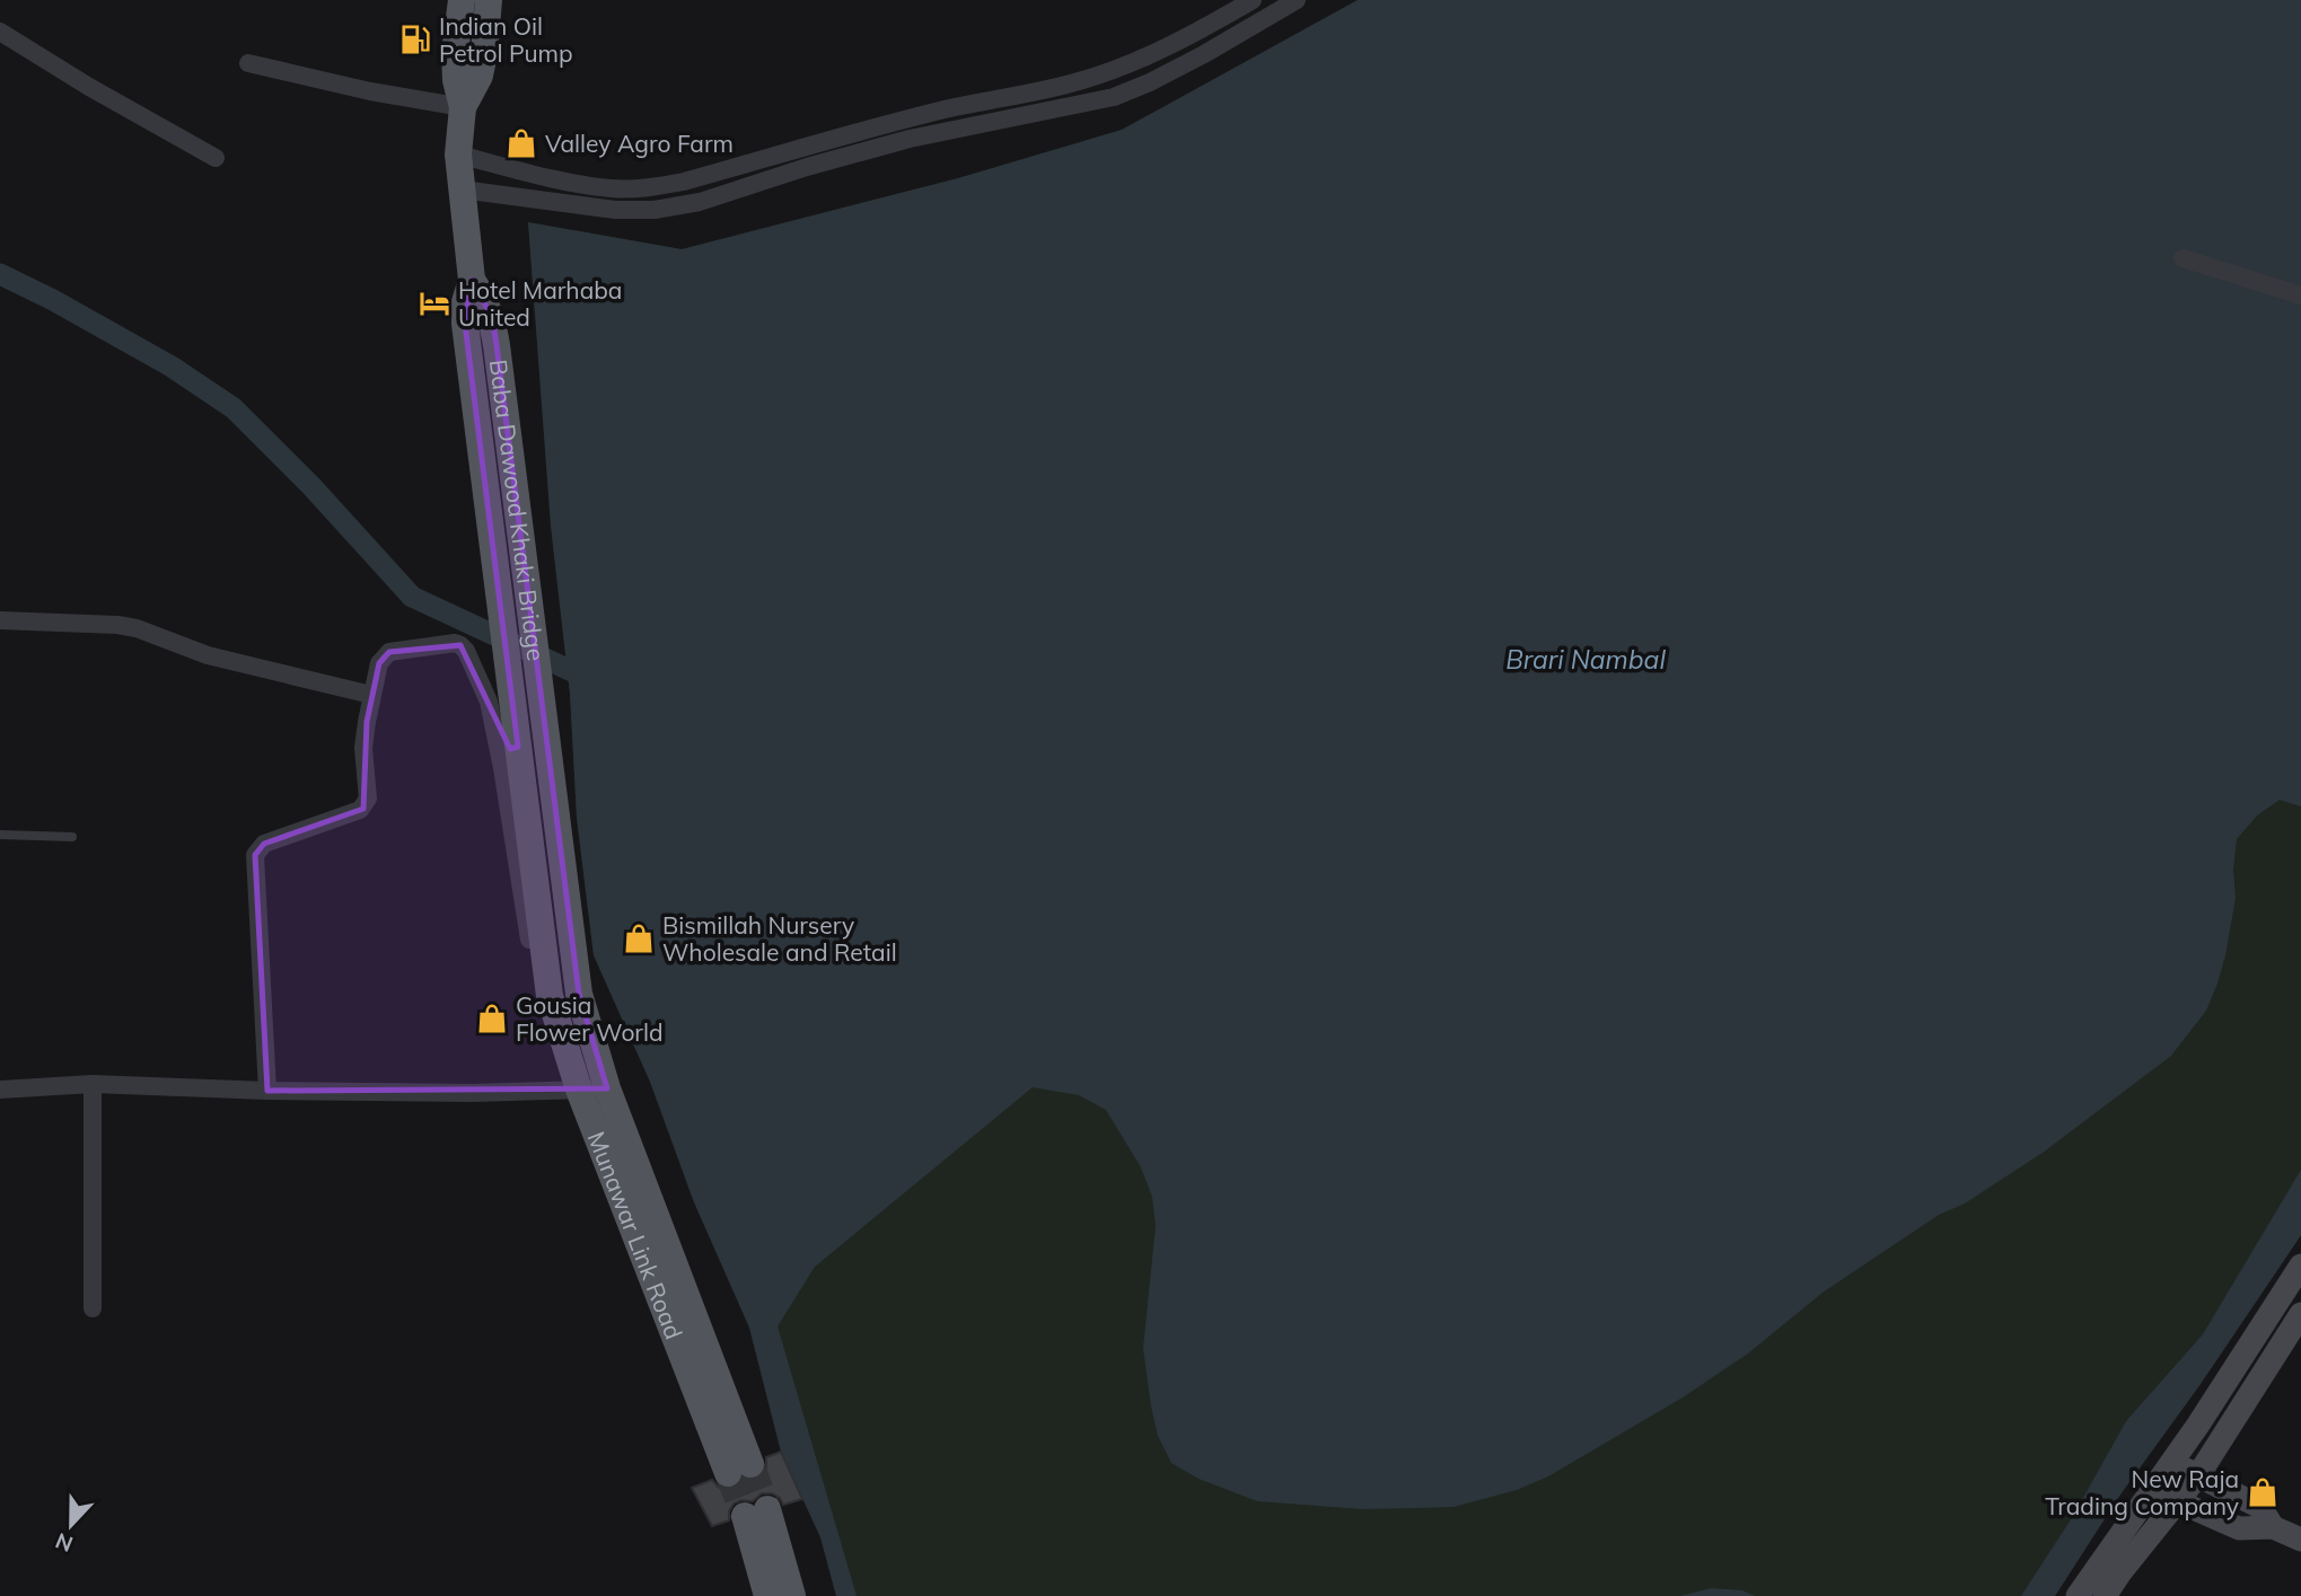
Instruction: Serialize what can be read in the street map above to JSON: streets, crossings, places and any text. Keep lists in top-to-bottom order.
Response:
{
  "streets": {
    "main road": ["Baba Dawood Khaki Bridge", "Munawar Link Road"]
  },
  "crossings": [
    ["Baba Dawood Khaki Bridge", "Munawar Link Road"]
  ],
  "water": ["Brari Nambal"],
  "places": {
    "fuel station": ["Indian Oil Petrol Pump"],
    "shop": [
      "Valley Agro Farm",
      "Bismillah Nursery Wholesale and Retail",
      "Gousia Flower World",
      "New Raja Trading Company"
    ],
    "hotel": ["Hotel Marhaba United"]
  },
  "north": "bottom"
}
